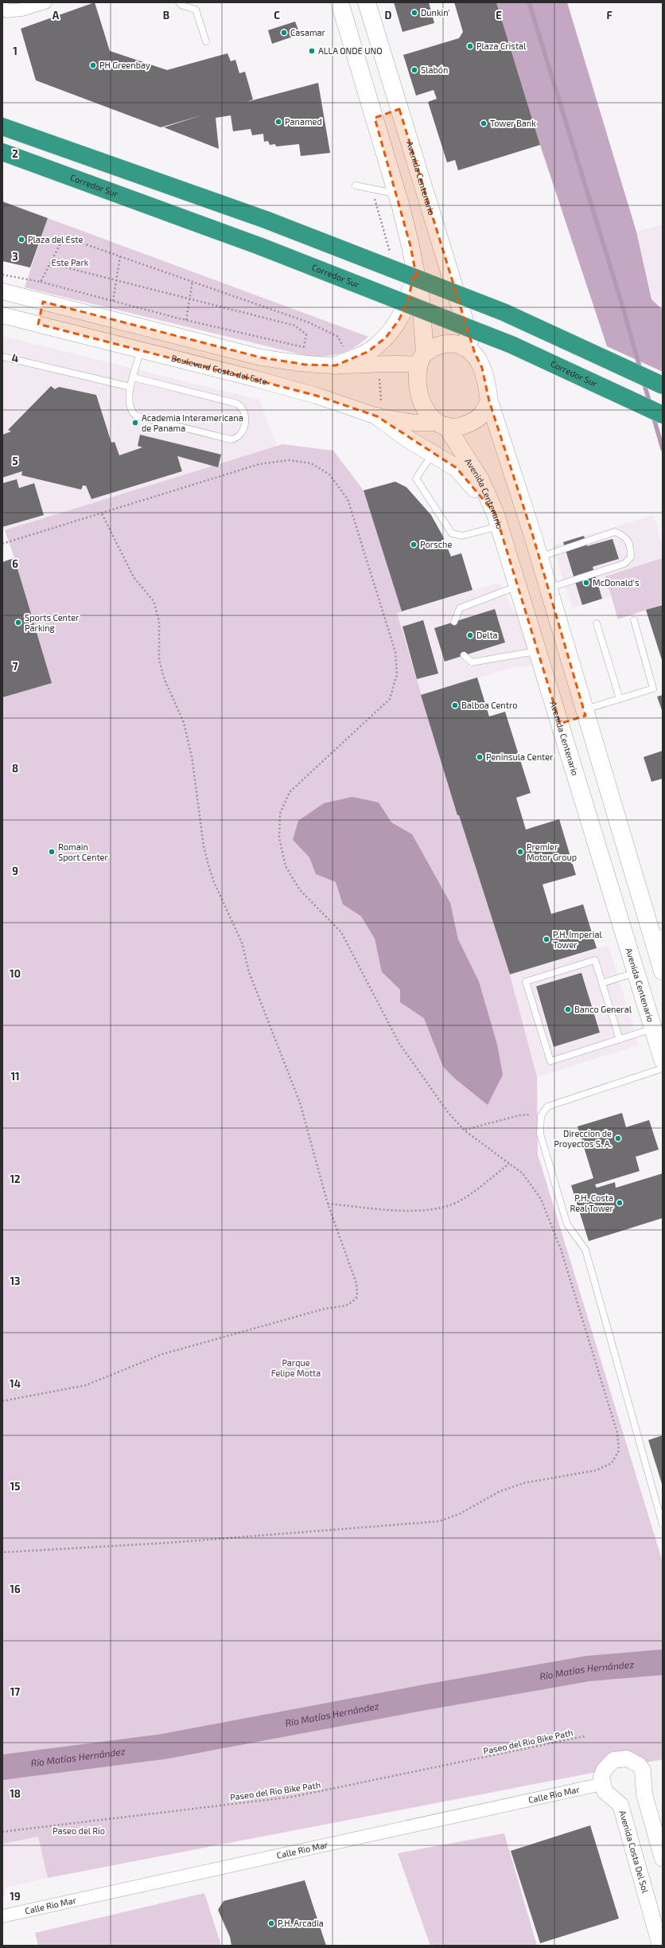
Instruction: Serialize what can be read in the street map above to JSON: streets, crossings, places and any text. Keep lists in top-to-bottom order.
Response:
{
  "streets": {
    "highway": ["Corredor Sur"],
    "main road": ["Avenida Centenario"],
    "street": ["Boulevard Costa del Este", "Calle Rio Mar", "Avenida Costa Del Sol"],
    "path": ["Paseo del Rio Bike Path"]
  },
  "crossings": [
    ["Avenida Centenario", "Boulevard Costa del Este"],
    ["Calle Rio Mar", "Avenida Costa Del Sol"]
  ],
  "water": ["Río Matías Hernández"],
  "parks": ["Este Park", "Parque Felipe Motta", "Paseo del Río"],
  "places": [
    "Dunkin'",
    "Casamar",
    "Plaza Cristal",
    "ALLA ONDE UNO",
    "PH Greenbay",
    "Slabón",
    "Panamed",
    "Tower Bank",
    "Plaza del Este",
    "Academia Interamericana de Panama",
    "Porsche",
    "McDonald's",
    "Sports Center Parking",
    "Delta",
    "Balboa Centro",
    "Peninsula Center",
    "Romain Sport Center",
    "Premier Motor Group",
    "P.H. Imperial Tower",
    "Banco General",
    "Direccion de Proyectos S. A.",
    "P.H. Costa Real Tower",
    "P.H. Arcadia"
  ],
  "grid": {
    "columns": [
      "A",
      "B",
      "C",
      "D",
      "E",
      "F"
    ],
    "rows": [
      "1",
      "2",
      "3",
      "4",
      "5",
      "6",
      "7",
      "8",
      "9",
      "10",
      "11",
      "12",
      "13",
      "14",
      "15",
      "16",
      "17",
      "18",
      "19"
    ]
  }
}
